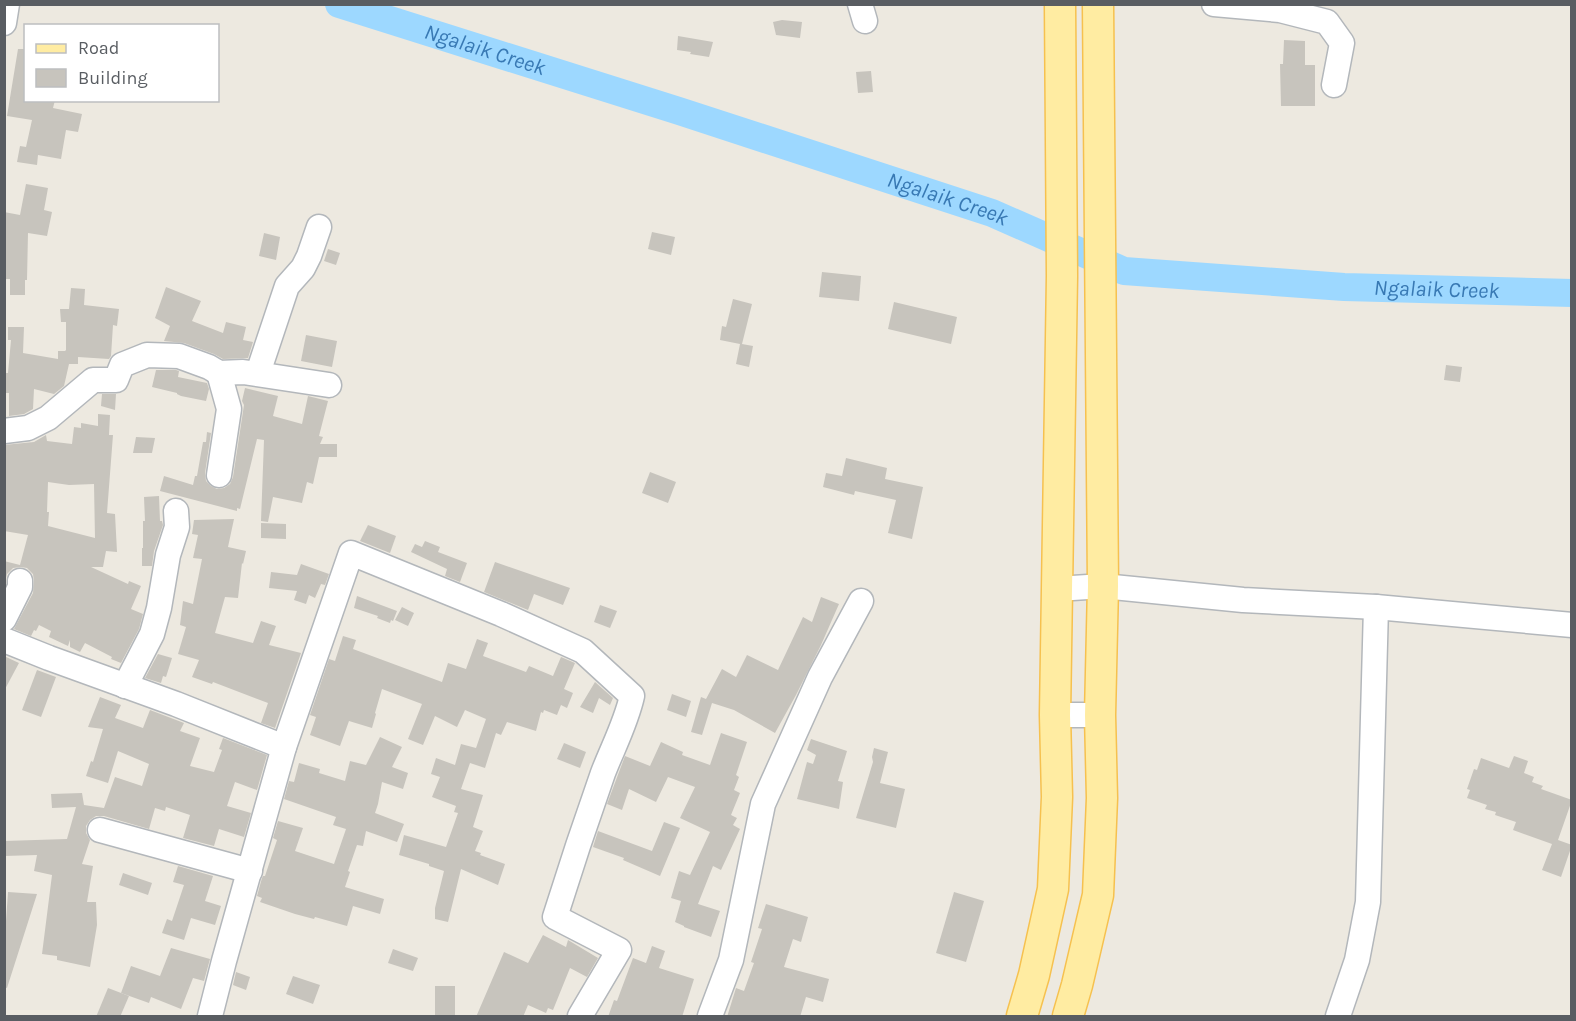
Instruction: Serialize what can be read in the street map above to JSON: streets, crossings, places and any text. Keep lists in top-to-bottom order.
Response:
{
  "water": ["Ngalaik Creek"],
  "legend": ["Road", "Building"]
}
